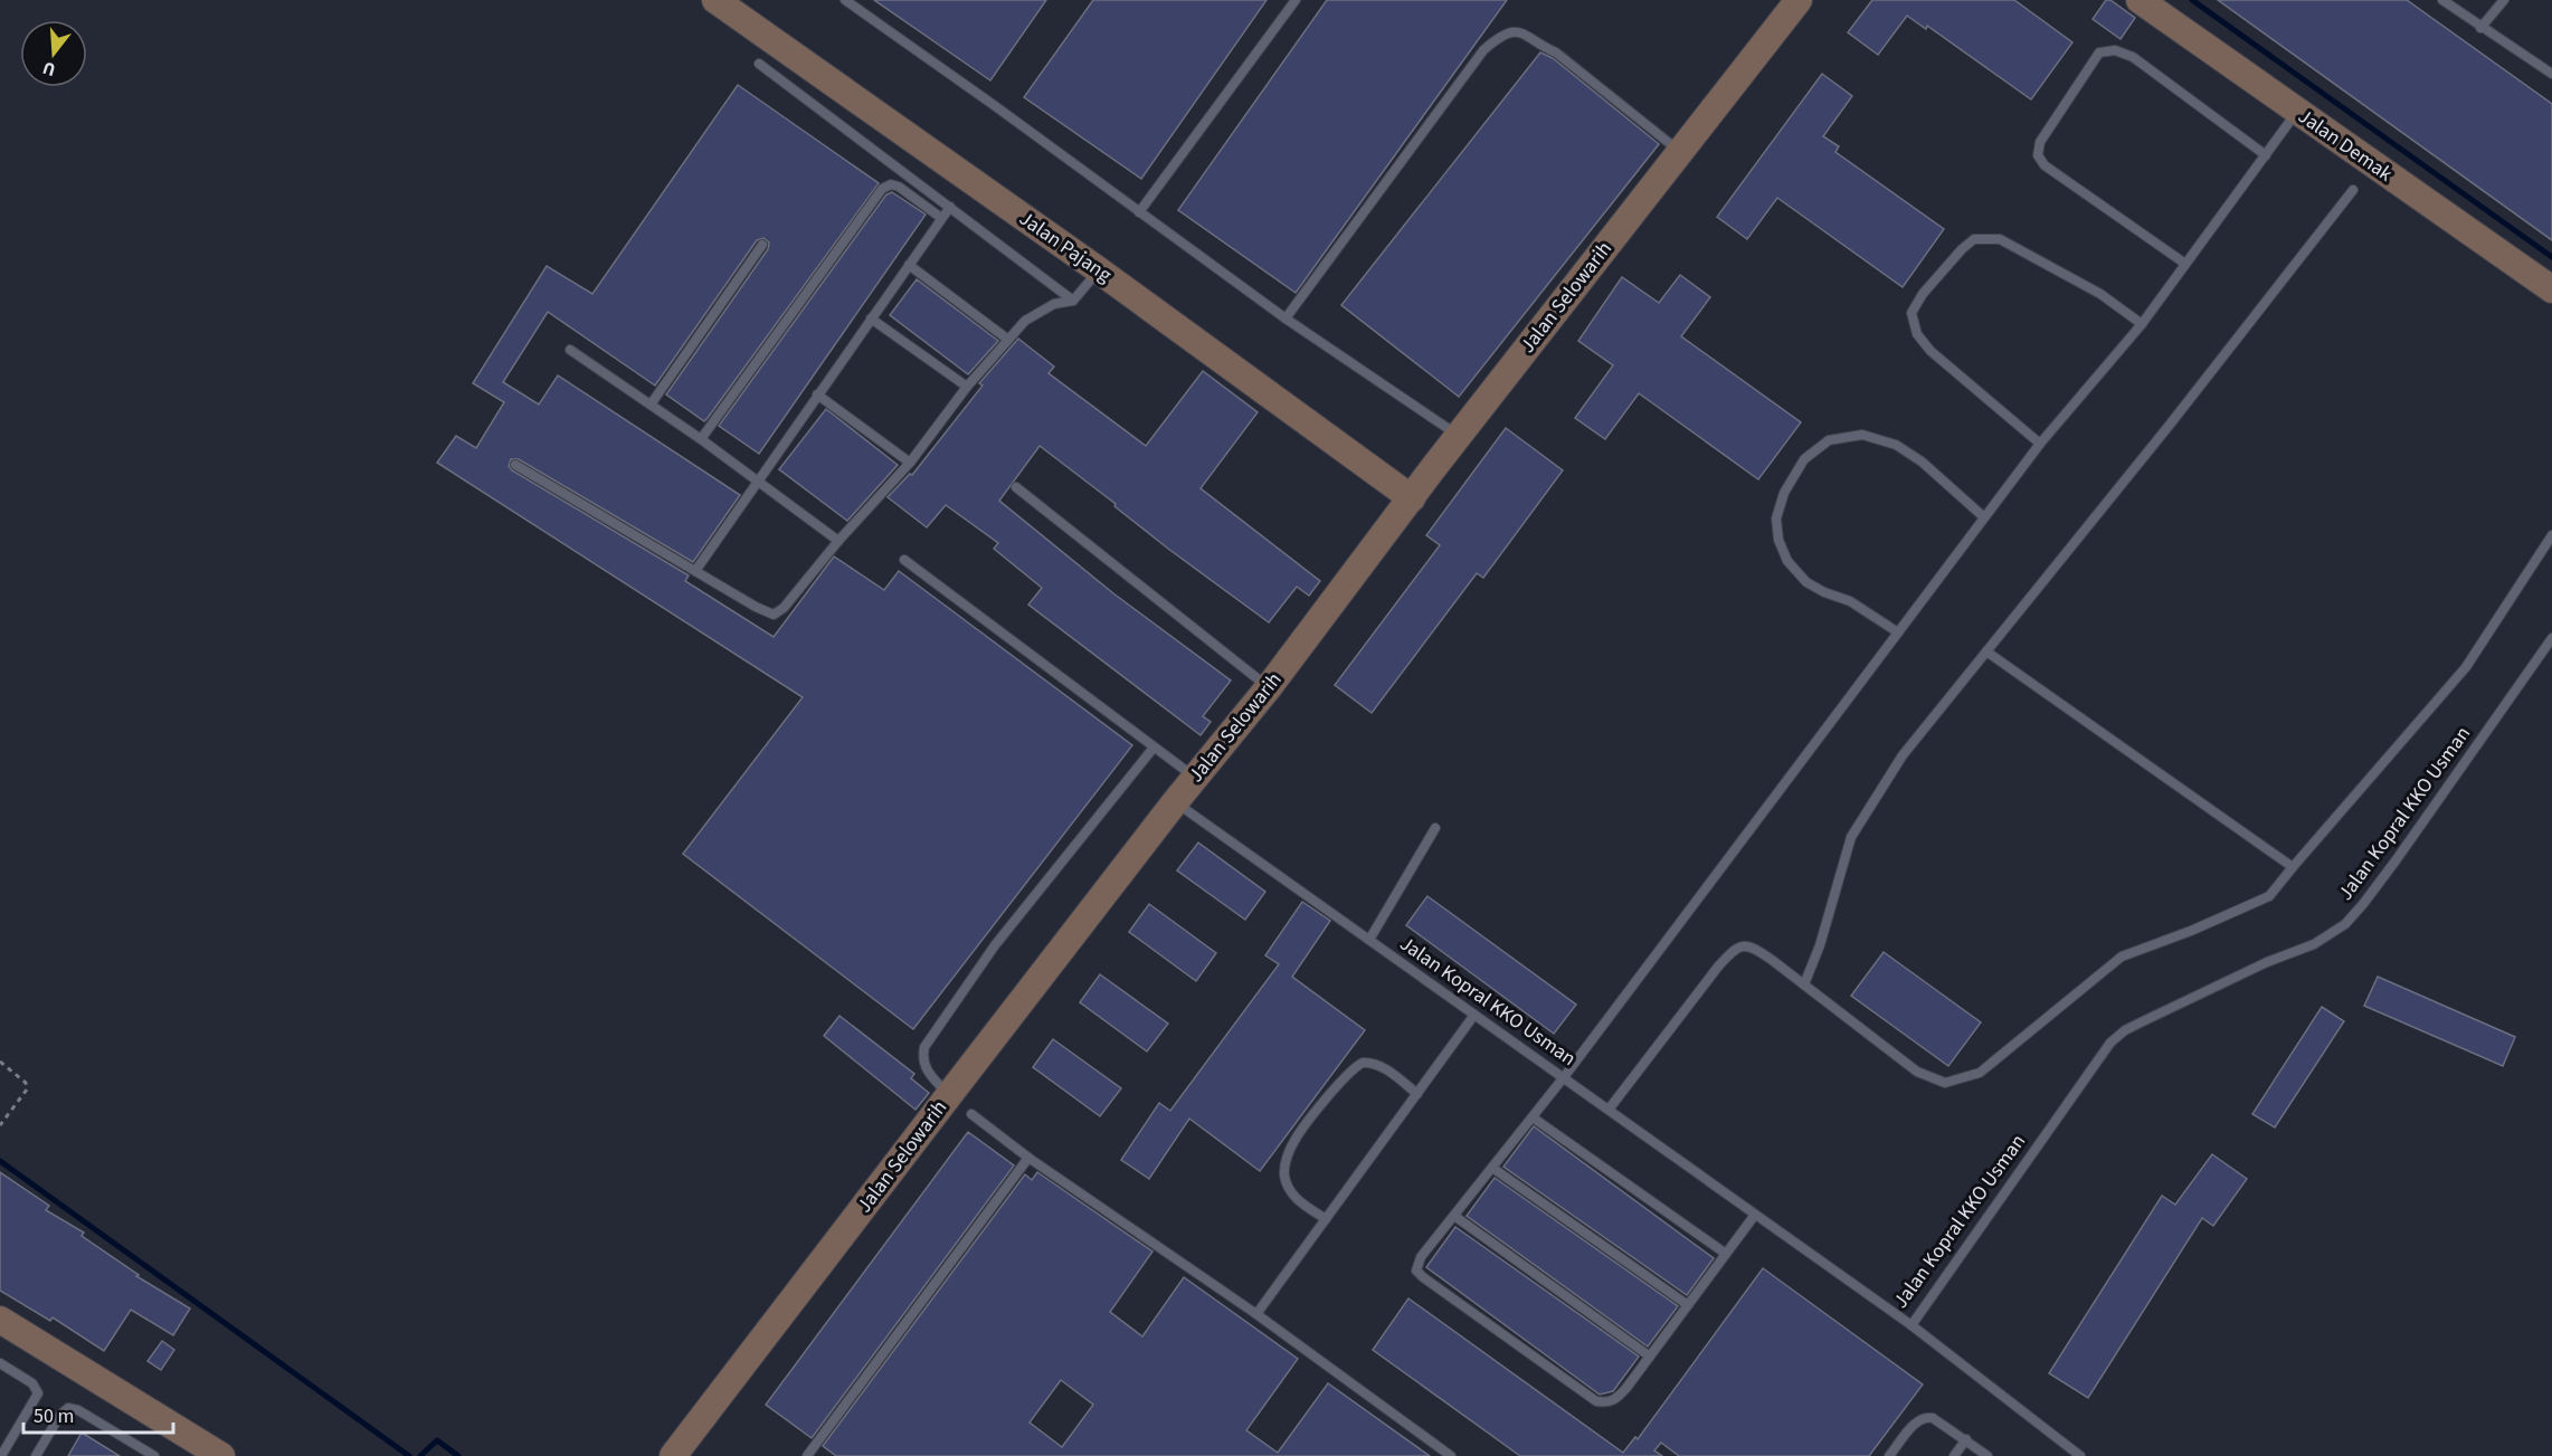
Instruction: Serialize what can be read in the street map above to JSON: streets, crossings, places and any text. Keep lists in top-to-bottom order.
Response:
{
  "streets": {
    "main road": ["Jalan Demak", "Jalan Pajang", "Jalan Selowarih"],
    "lane": ["Jalan Kopral KKO Usman"]
  },
  "crossings": [
    ["Jalan Pajang", "Jalan Selowarih"],
    ["Jalan Selowarih", "Jalan Kopral KKO Usman"]
  ],
  "scale_bar": "50 m",
  "north": "bottom"
}
